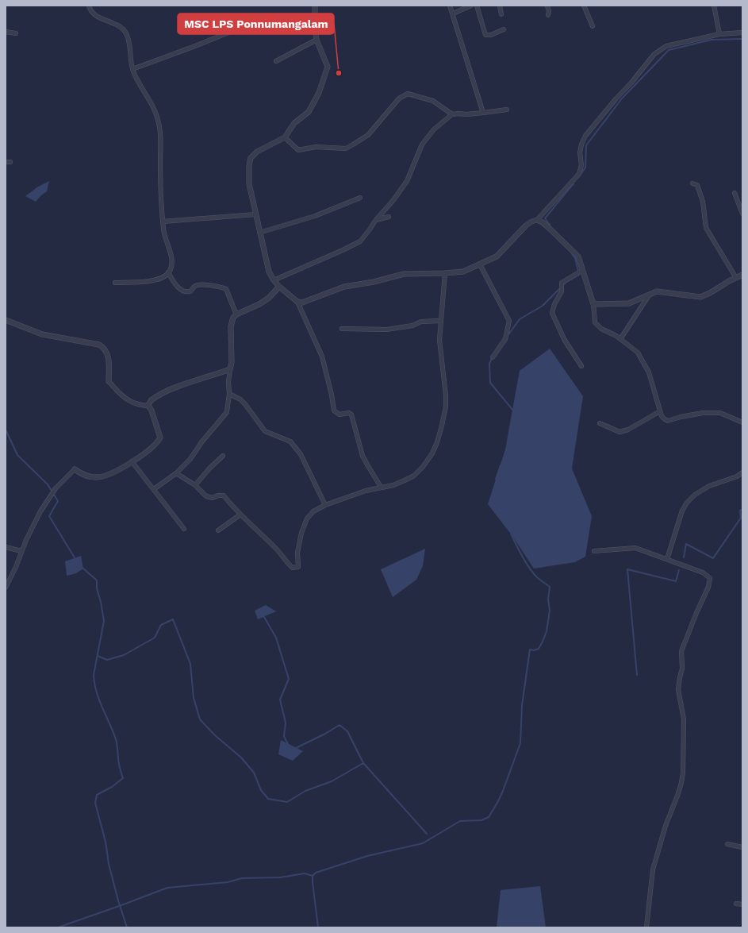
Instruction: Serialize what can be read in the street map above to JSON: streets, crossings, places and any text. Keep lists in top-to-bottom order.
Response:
{
  "places": ["MSC LPS Ponnumangalam"]
}
